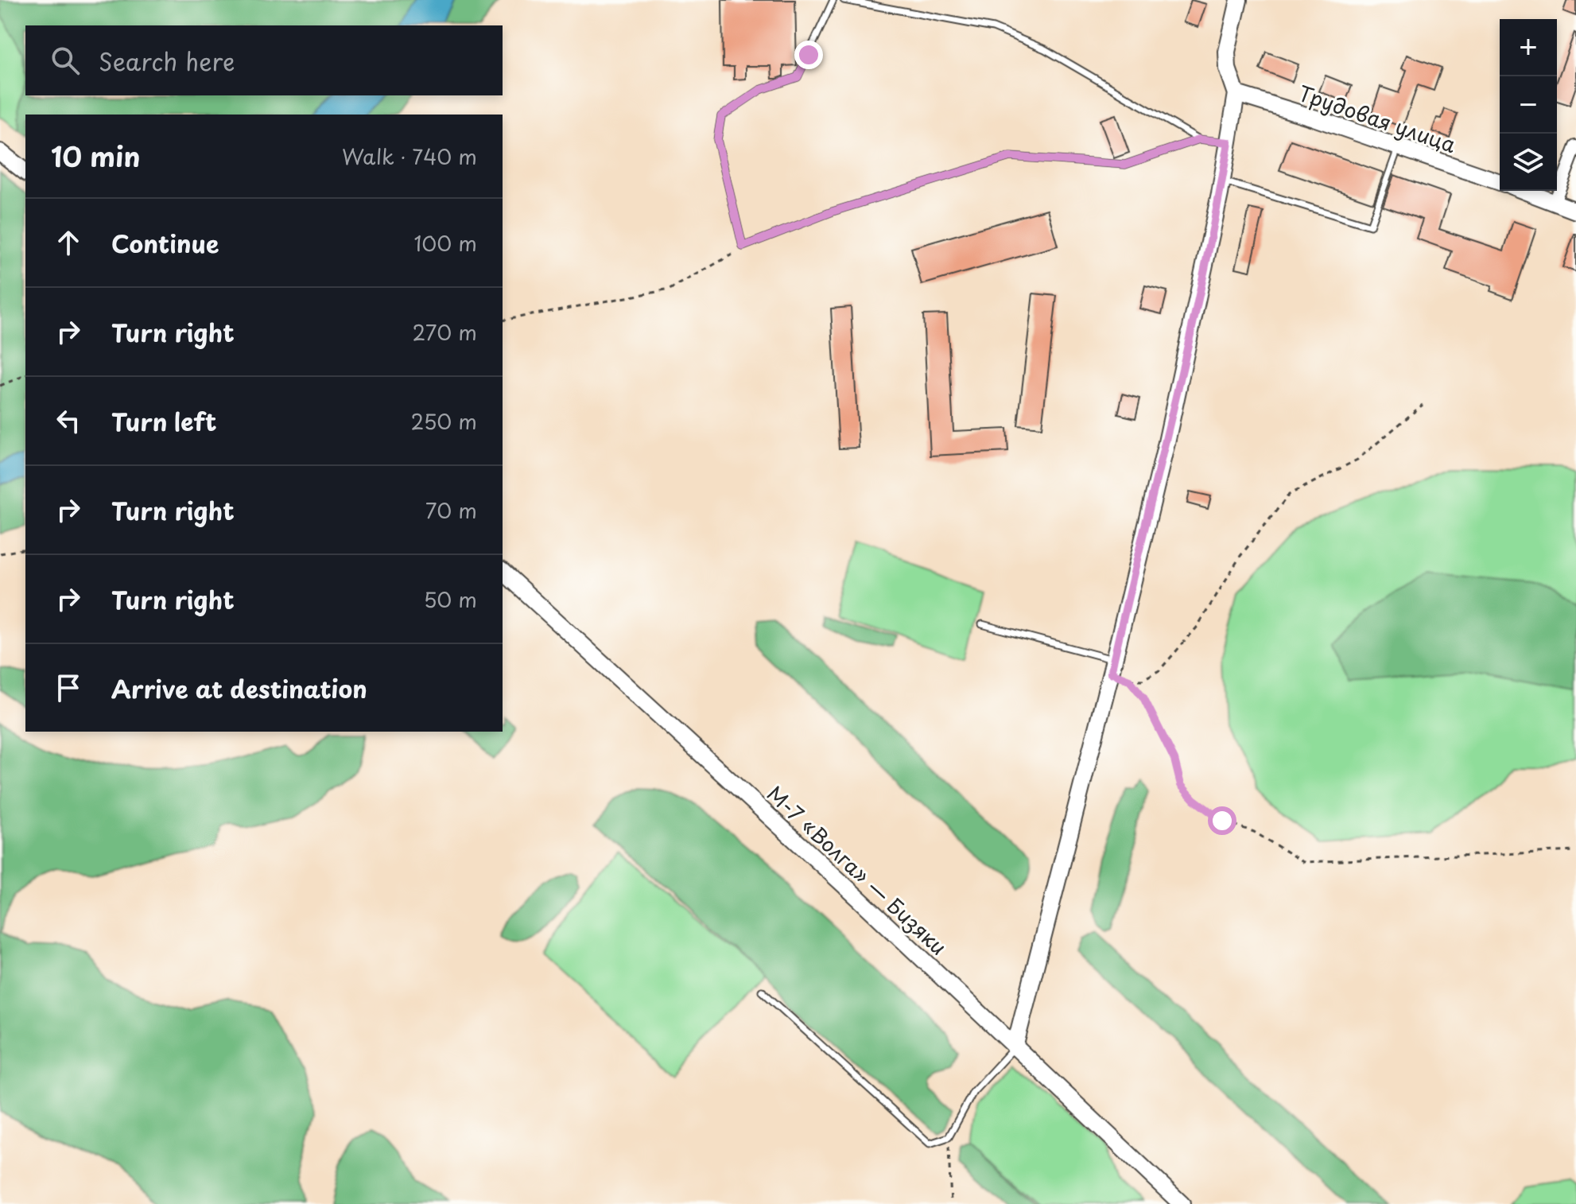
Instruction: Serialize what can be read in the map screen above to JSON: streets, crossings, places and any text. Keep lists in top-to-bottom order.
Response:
{
  "streets": {
    "street": ["Трудовая улица", "М-7 «Волга» — Бизяки"]
  },
  "page": {
    "map_buttons": ["+", "−"],
    "search": "Search here",
    "heading": ["10 min", "Walk · 740 m"],
    "list": [
      ["Continue", "100 m"],
      ["Turn right", "270 m"],
      ["Turn left", "250 m"],
      ["Turn right", "70 m"],
      ["Turn right", "50 m"],
      "Arrive at destination"
    ]
  }
}
